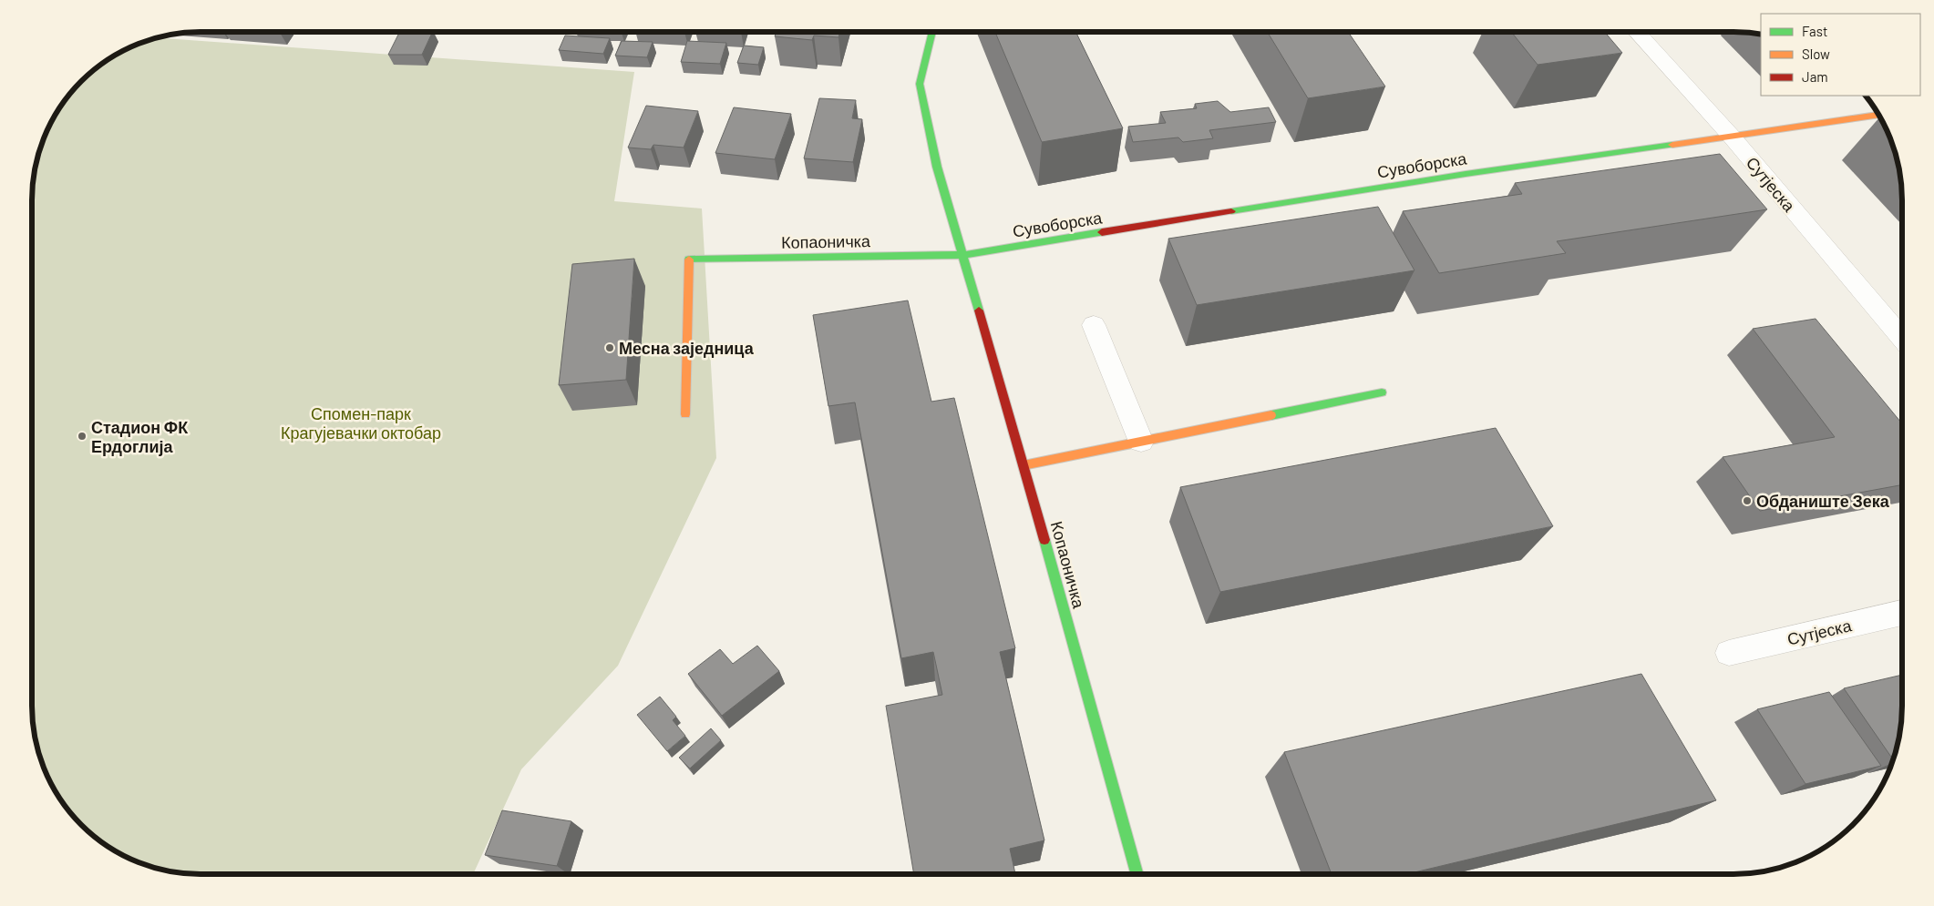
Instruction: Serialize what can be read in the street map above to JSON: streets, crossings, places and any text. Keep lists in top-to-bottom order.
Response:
{
  "streets": {
    "street": ["Сувоборска", "Сутјеска", "Копаоничка"]
  },
  "crossings": [
    ["Сувоборска", "Сутјеска"],
    ["Сувоборска", "Копаоничка"]
  ],
  "parks": ["Спомен-парк Крагујевачки октобар"],
  "places": ["Месна заједница", "Стадион ФК Ердоглија", "Обданиште Зека"],
  "legend": ["Fast", "Slow", "Jam"]
}
